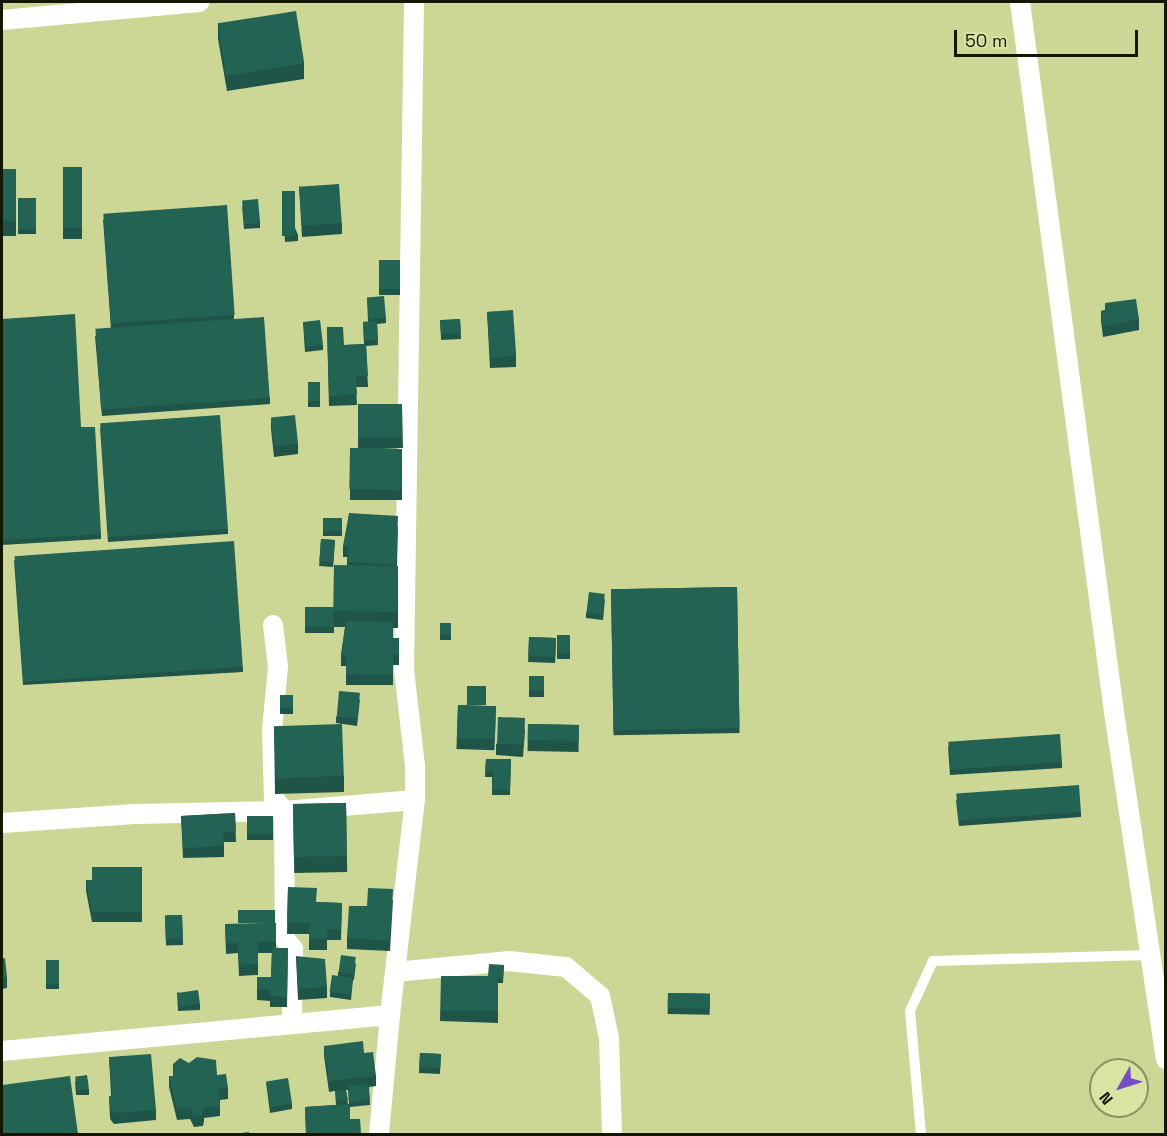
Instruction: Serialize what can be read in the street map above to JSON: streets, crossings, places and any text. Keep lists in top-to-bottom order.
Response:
{
  "scale_bar": "50 m",
  "north": "bottom left"
}
